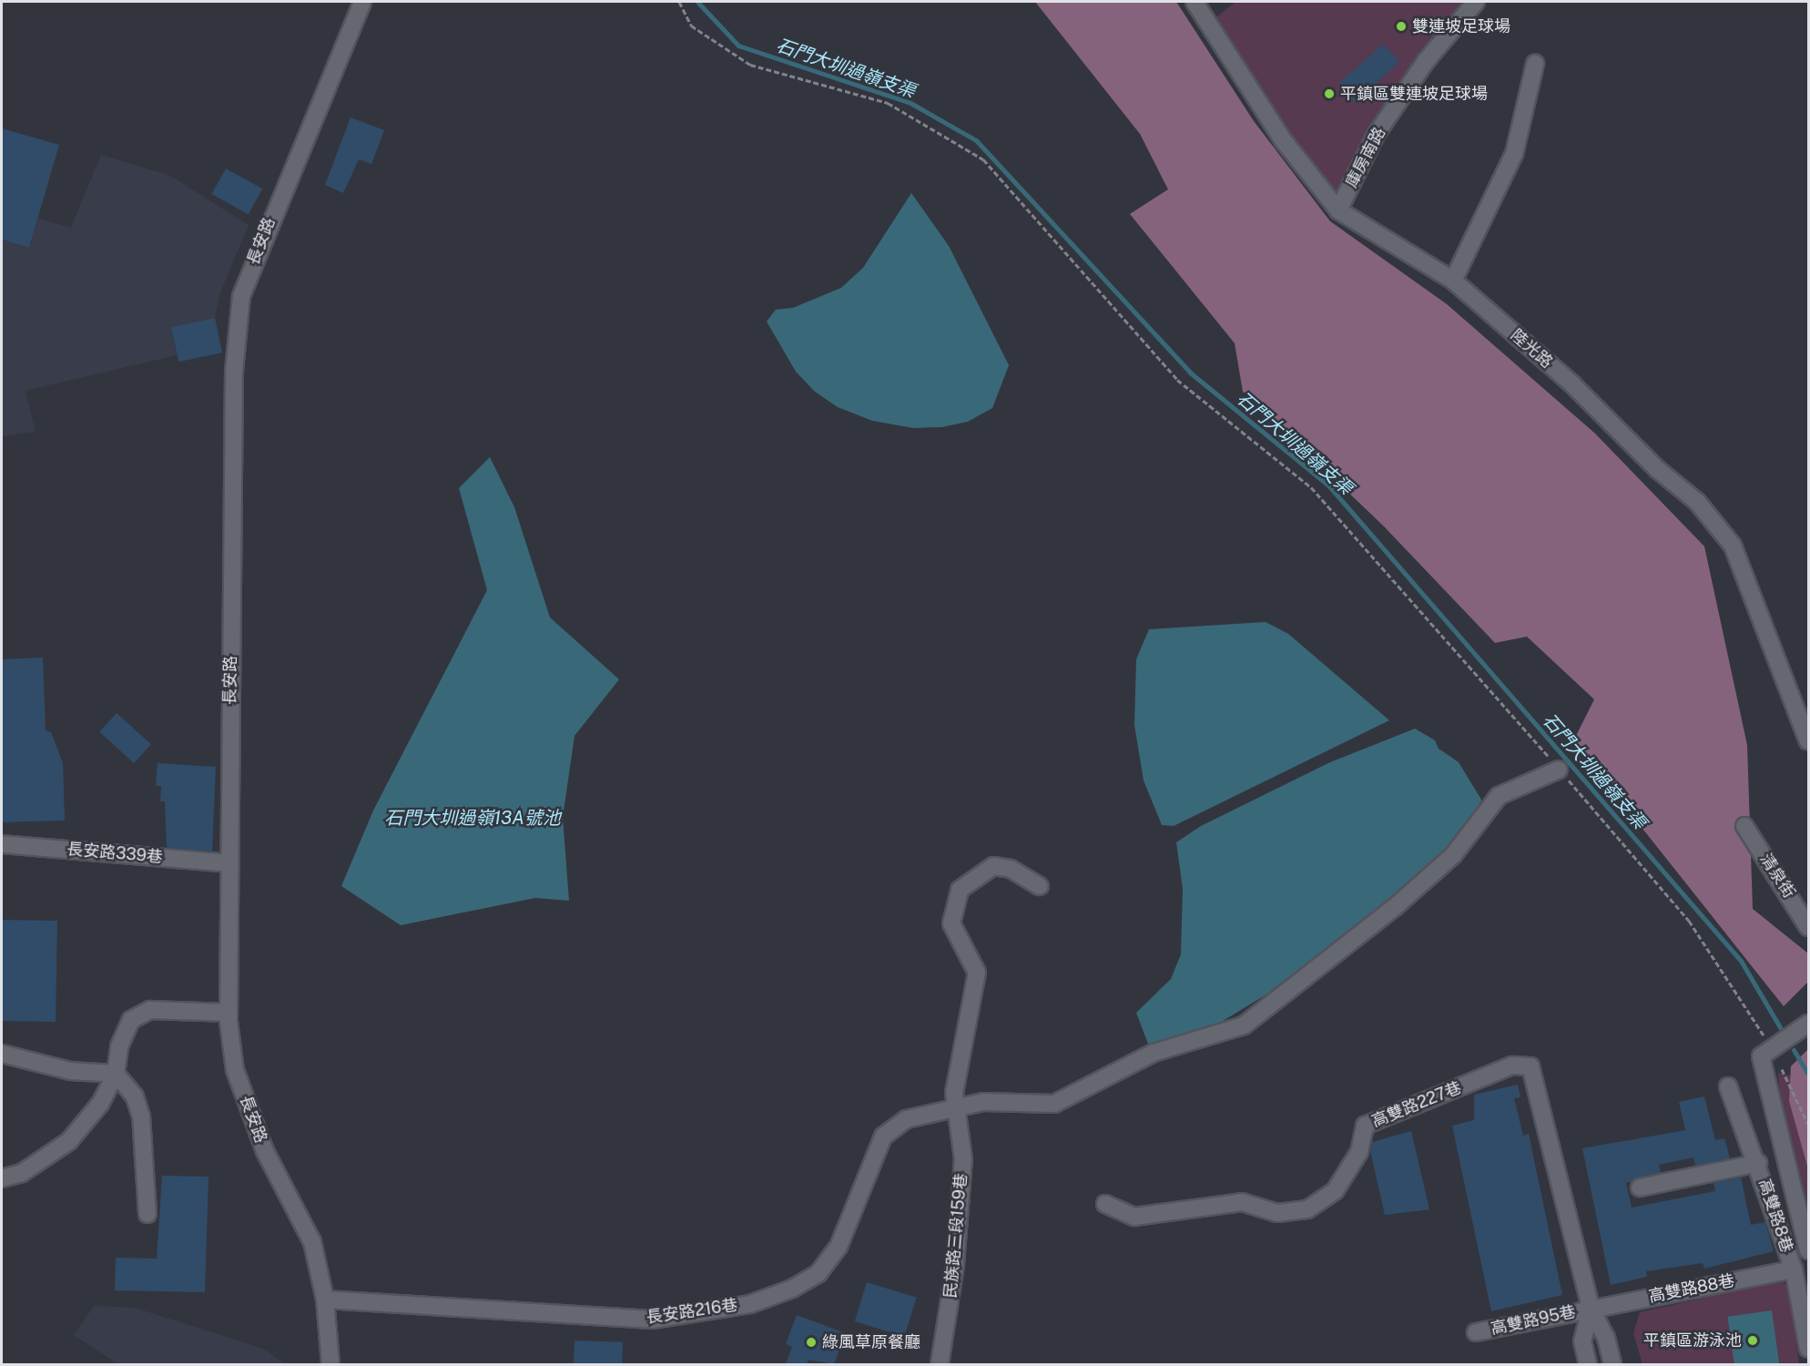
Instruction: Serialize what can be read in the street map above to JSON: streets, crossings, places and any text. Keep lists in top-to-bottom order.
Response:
{
  "streets": {
    "street": [
      "庫房南路",
      "長安路",
      "陸光路",
      "長安路339巷",
      "清泉街",
      "高雙路227巷",
      "高雙路8巷",
      "民族路三段159巷",
      "高雙路88巷",
      "長安路216巷",
      "高雙路95巷"
    ]
  },
  "crossings": [
    ["庫房南路", "陸光路"],
    ["長安路", "長安路339巷"],
    ["長安路", "長安路216巷"],
    ["高雙路227巷", "高雙路88巷"],
    ["高雙路227巷", "高雙路95巷"],
    ["高雙路8巷", "高雙路88巷"],
    ["民族路三段159巷", "長安路216巷"],
    ["高雙路88巷", "高雙路95巷"]
  ],
  "water": ["石門大圳過嶺支渠", "石門大圳過嶺13A號池"],
  "places": [
    "雙連坡足球場",
    "平鎮區雙連坡足球場",
    "平鎮區游泳池",
    "綠風草原餐廳"
  ]
}
